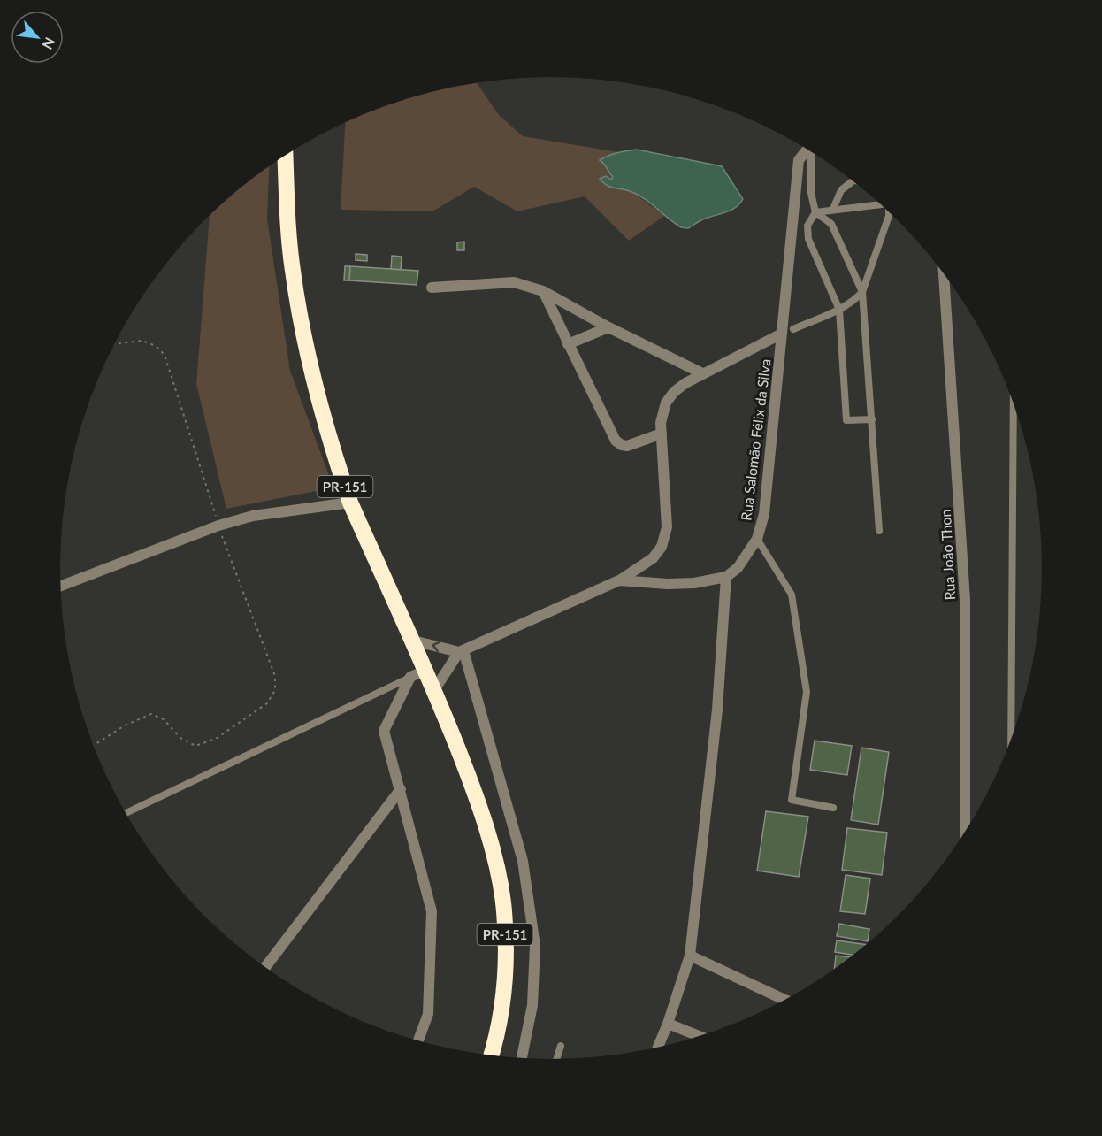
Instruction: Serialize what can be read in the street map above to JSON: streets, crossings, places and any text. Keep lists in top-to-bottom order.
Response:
{
  "streets": {
    "highway": ["PR-151"],
    "street": ["Rua Salomão Félix da Silva", "Rua João Thon"]
  },
  "north": "bottom right"
}
